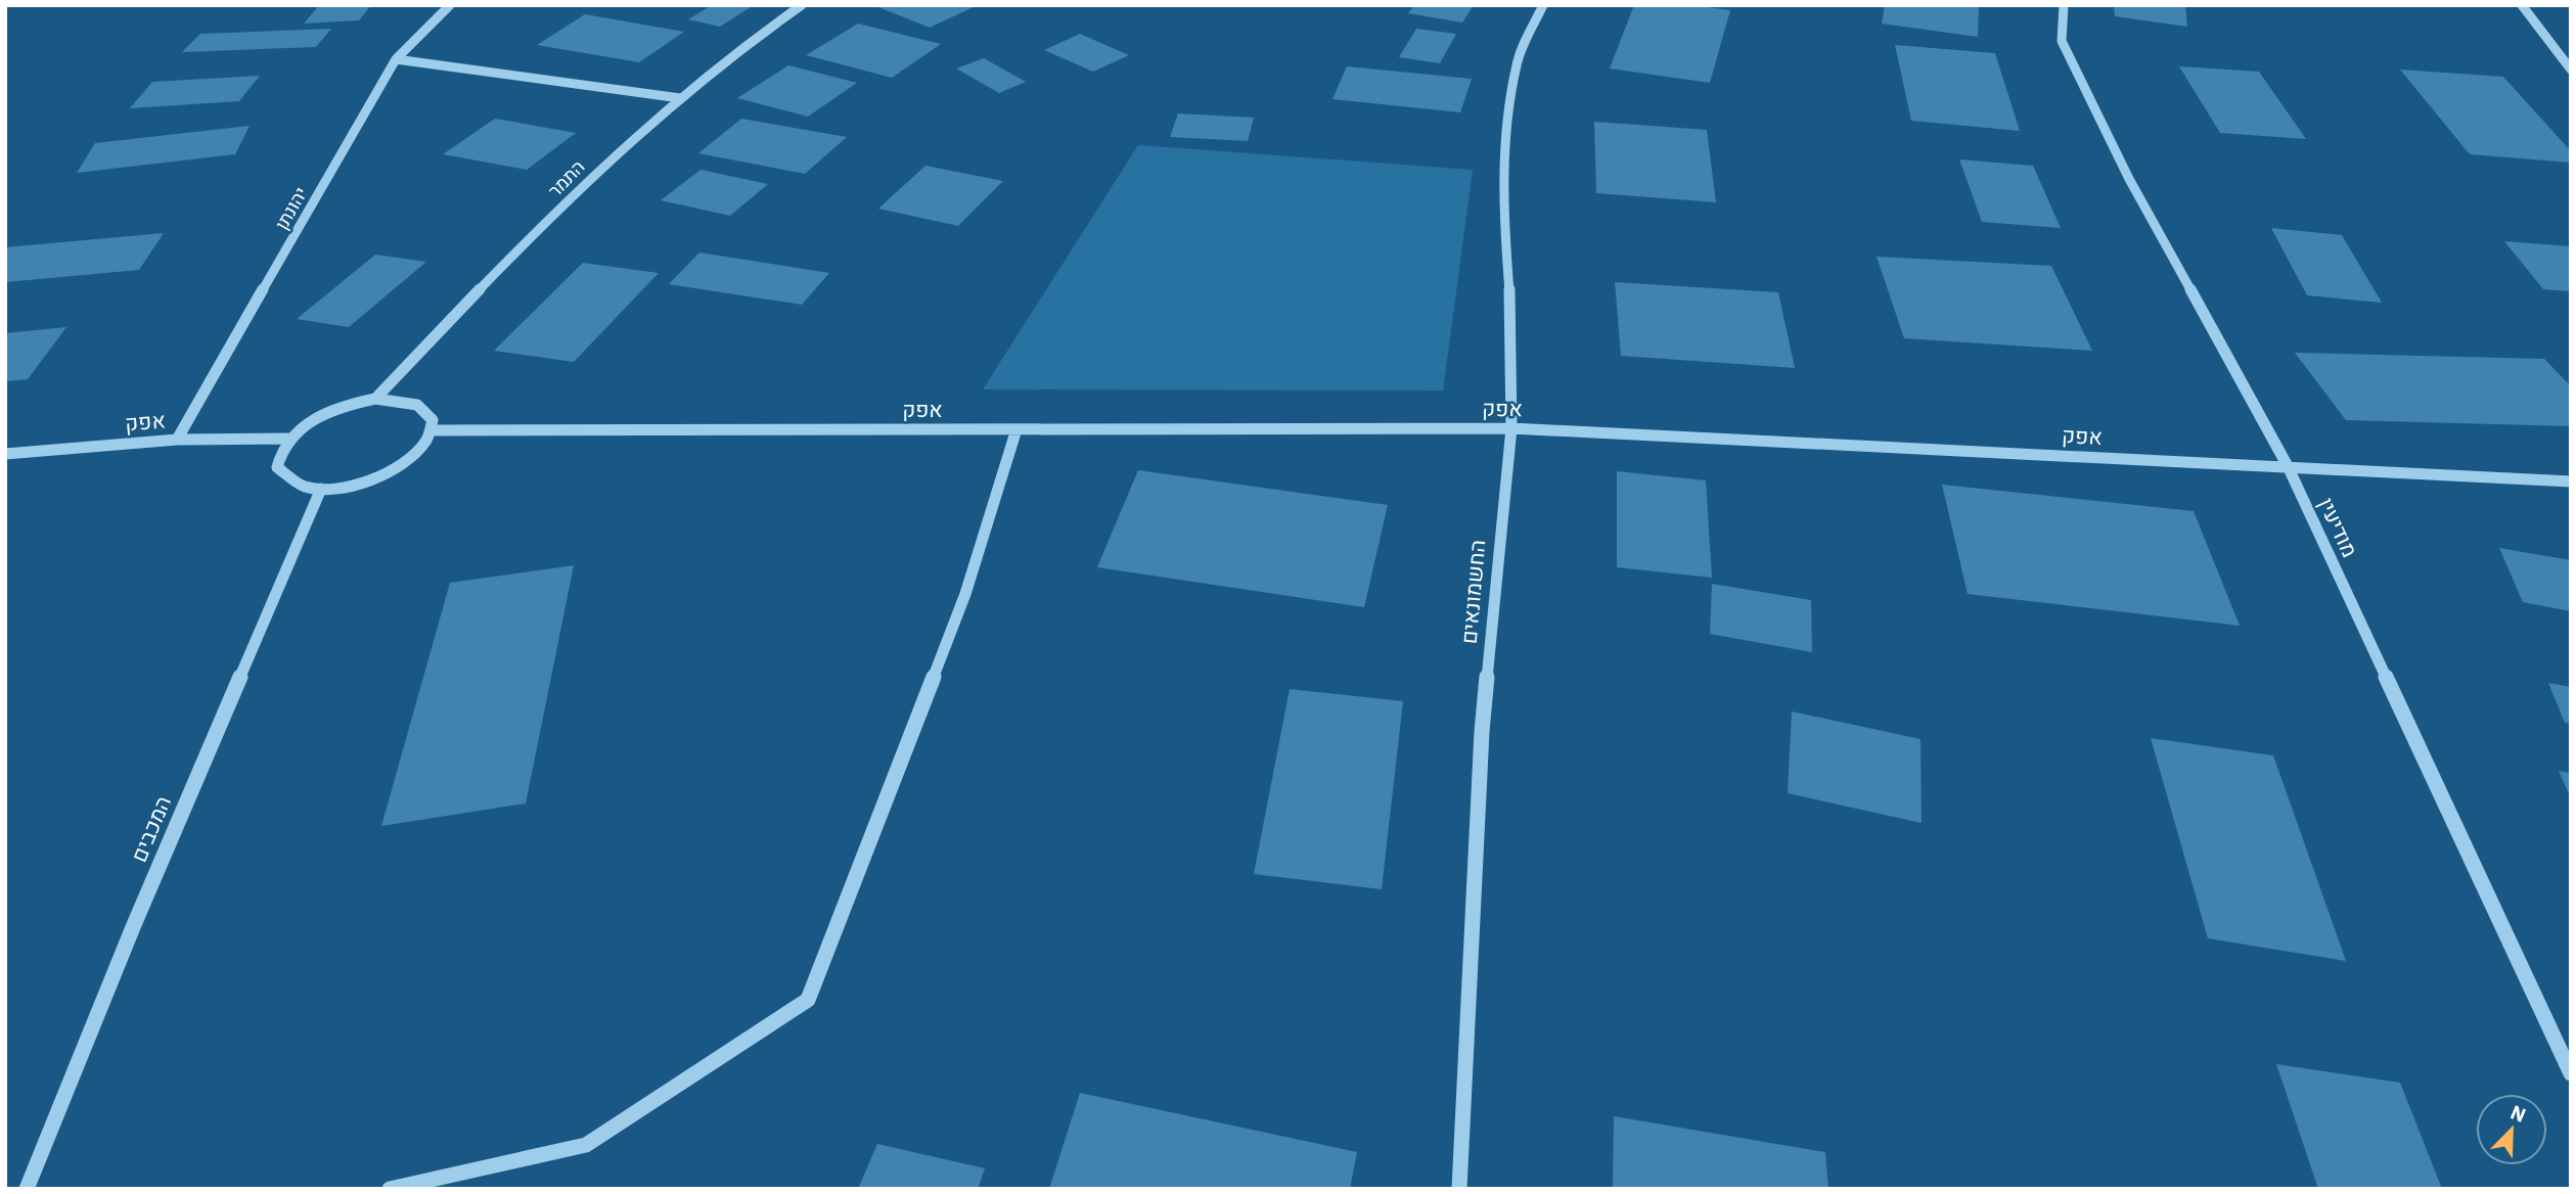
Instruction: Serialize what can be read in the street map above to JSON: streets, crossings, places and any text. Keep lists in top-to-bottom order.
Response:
{
  "streets": {
    "street": [
      "התמר",
      "יהונתן",
      "אפק",
      "מודיעין",
      "החשמונאים",
      "המכבים"
    ]
  },
  "crossings": [
    ["יהונתן", "אפק"],
    ["אפק", "מודיעין"],
    ["אפק", "החשמונאים"]
  ],
  "north": "top right"
}
